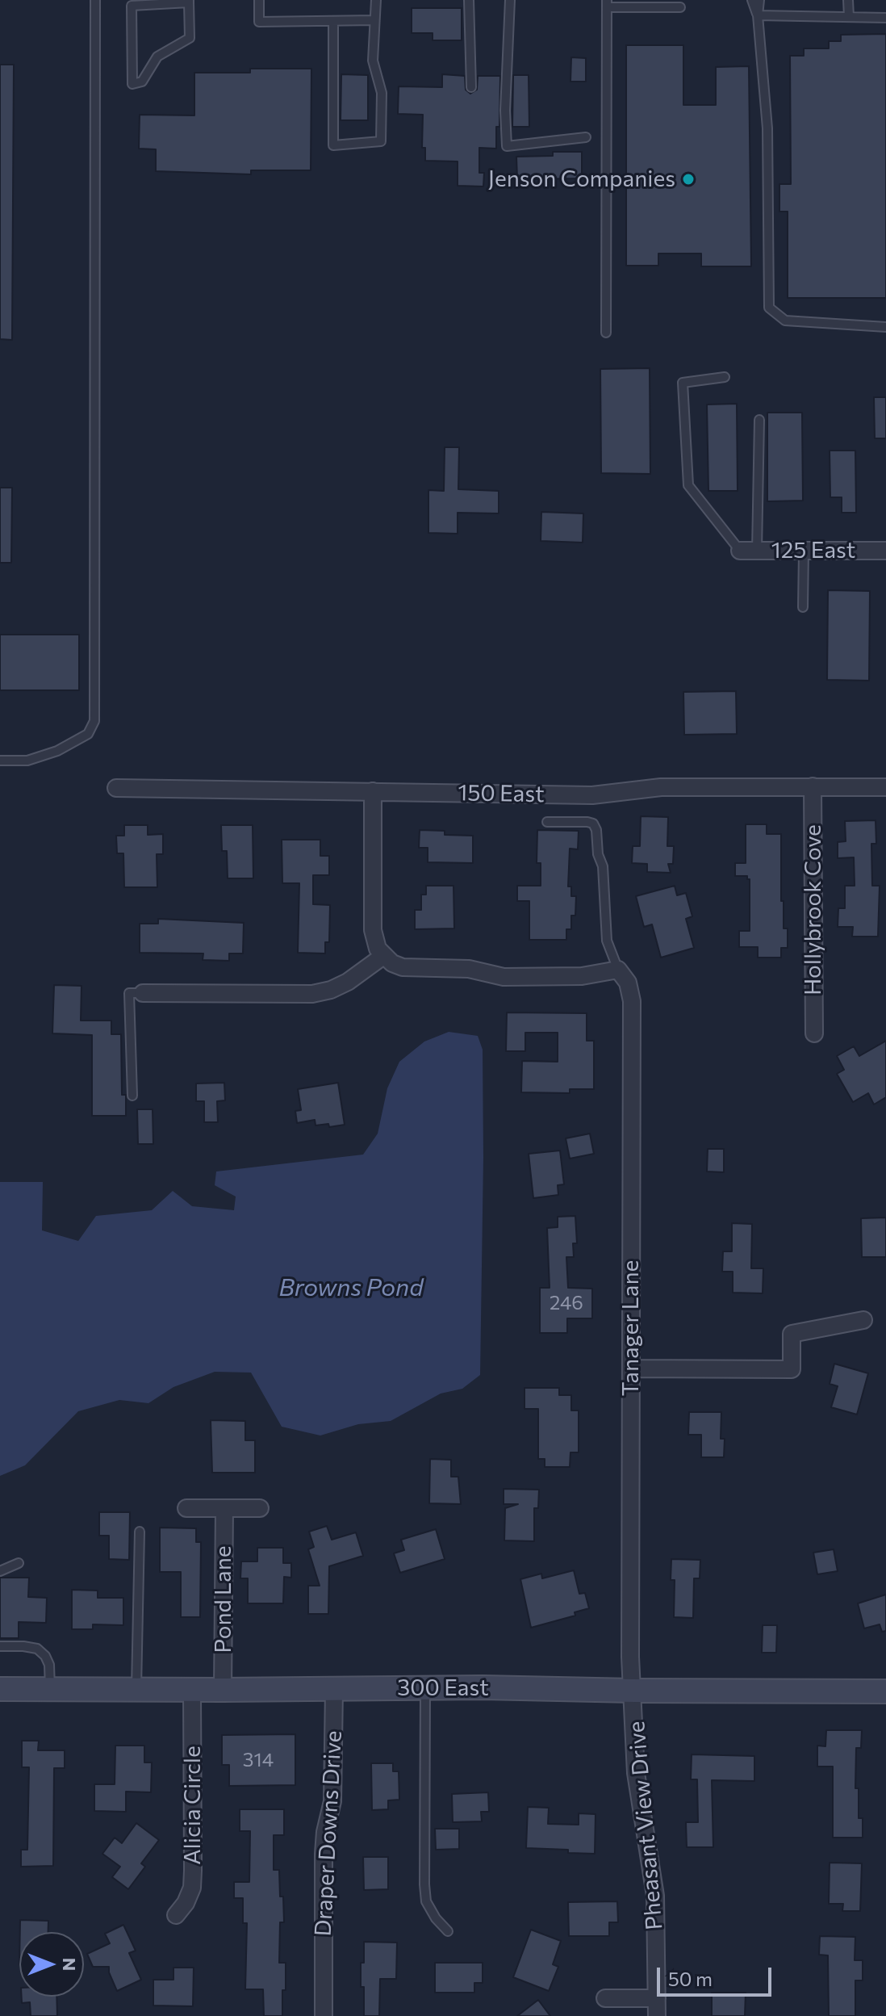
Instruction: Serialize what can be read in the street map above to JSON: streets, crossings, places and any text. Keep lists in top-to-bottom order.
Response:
{
  "streets": {
    "main road": ["300 East"],
    "street": [
      "125 East",
      "150 East",
      "Hollybrook Cove",
      "Tanager Lane",
      "Pond Lane",
      "Alicia Circle",
      "Pheasant View Drive",
      "Draper Downs Drive"
    ]
  },
  "crossings": [
    ["150 East", "Hollybrook Cove"],
    ["Tanager Lane", "300 East"],
    ["Tanager Lane", "Pheasant View Drive"],
    ["Pond Lane", "300 East"],
    ["300 East", "Alicia Circle"],
    ["300 East", "Pheasant View Drive"],
    ["300 East", "Draper Downs Drive"]
  ],
  "water": ["Browns Pond"],
  "places": ["Jenson Companies"],
  "house_numbers": ["246", "314"],
  "scale_bar": "50 m",
  "north": "right"
}
